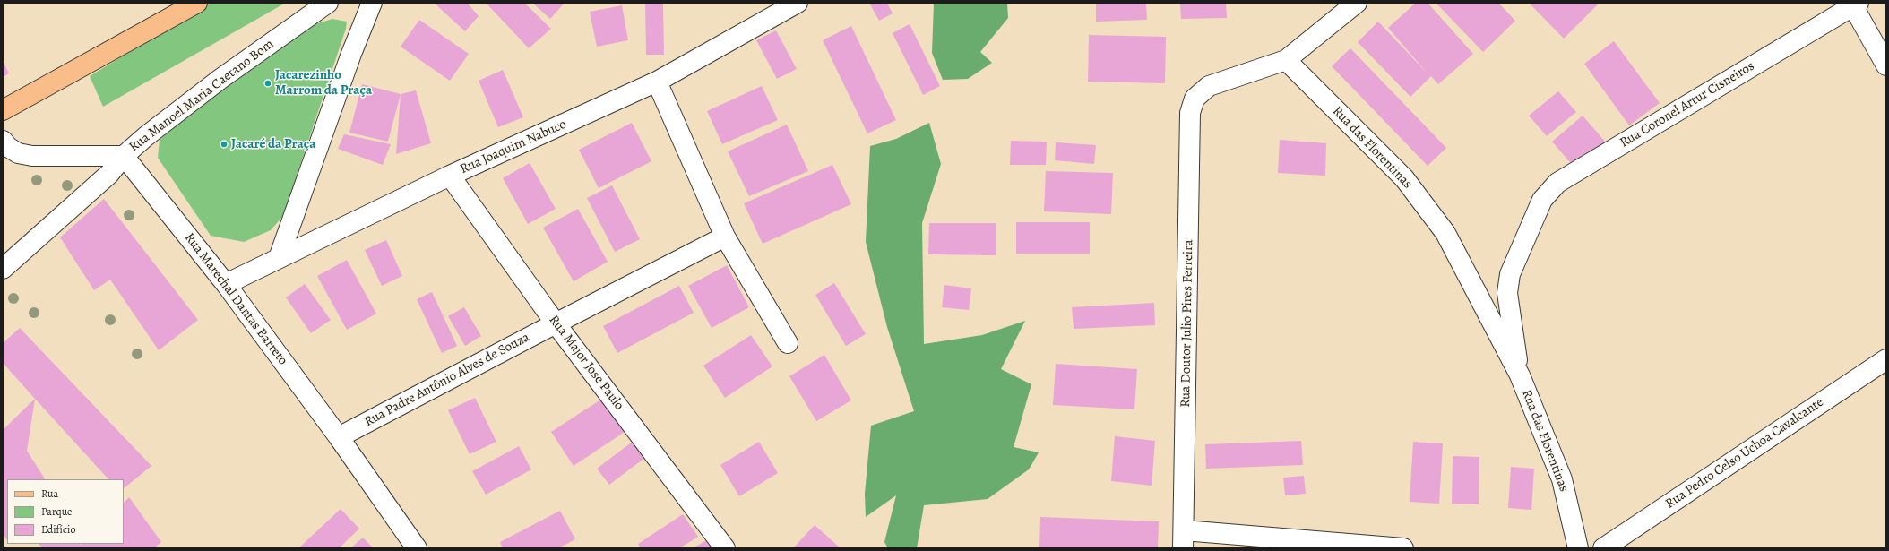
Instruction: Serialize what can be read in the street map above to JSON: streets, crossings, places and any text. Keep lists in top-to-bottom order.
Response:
{
  "streets": {
    "street": [
      "Rua Manoel Maria Caetano Bom",
      "Rua Coronel Artur Cisneiros",
      "Rua Joaquim Nabuco",
      "Rua das Florentinas",
      "Rua Marechal Dantas Barreto",
      "Rua Doutor Julio Pires Ferreira",
      "Rua Major Jose Paulo",
      "Rua Padre Antônio Alves de Souza",
      "Rua Pedro Celso Uchoa Cavalcante"
    ]
  },
  "crossings": [
    ["Rua Manoel Maria Caetano Bom", "Rua Marechal Dantas Barreto"],
    ["Rua Coronel Artur Cisneiros", "Rua das Florentinas"],
    ["Rua Joaquim Nabuco", "Rua Marechal Dantas Barreto"],
    ["Rua Joaquim Nabuco", "Rua Major Jose Paulo"],
    ["Rua das Florentinas", "Rua Doutor Julio Pires Ferreira"],
    ["Rua Marechal Dantas Barreto", "Rua Padre Antônio Alves de Souza"],
    ["Rua Major Jose Paulo", "Rua Padre Antônio Alves de Souza"]
  ],
  "places": ["Jacarezinho Marrom da Praça", "Jacaré da Praça"],
  "legend": ["Rua", "Parque", "Edifício"]
}
